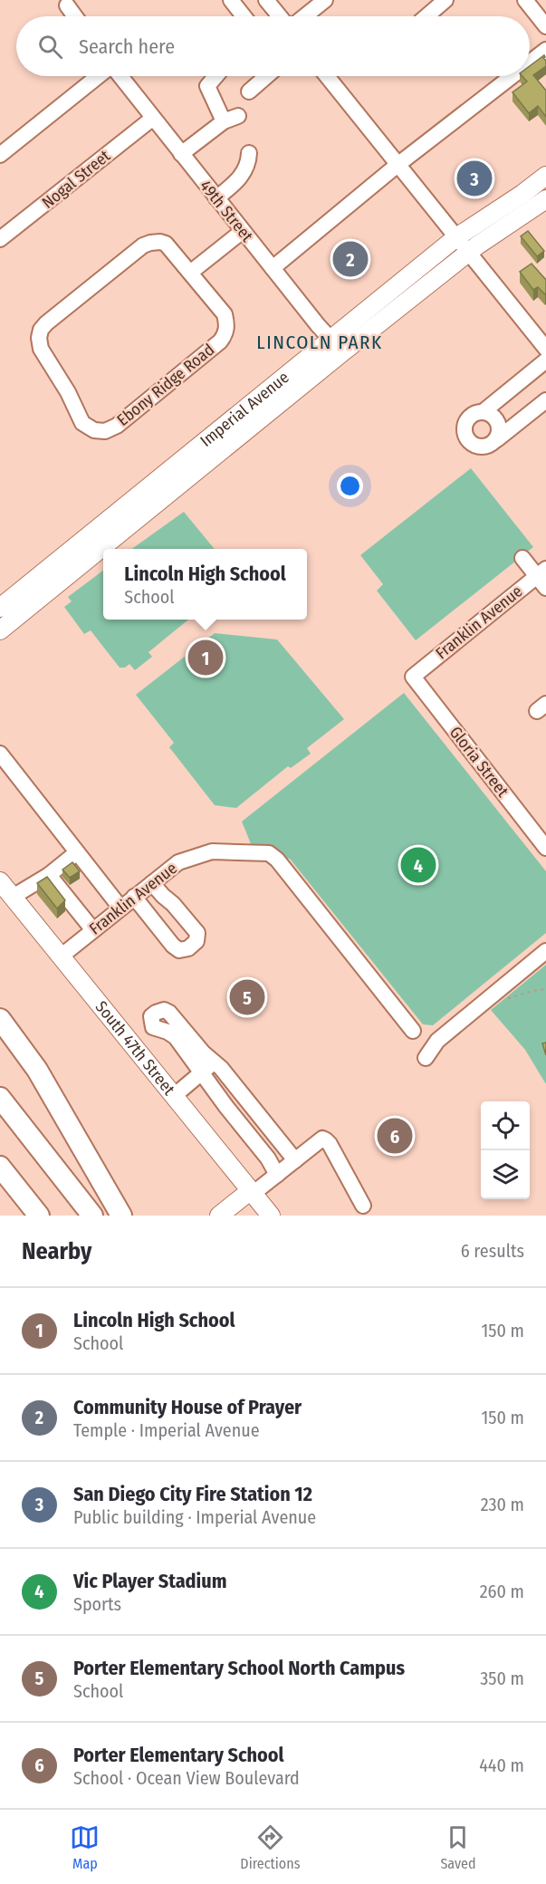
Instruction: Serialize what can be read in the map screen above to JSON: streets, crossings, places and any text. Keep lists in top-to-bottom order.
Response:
{
  "streets": {
    "main road": ["Imperial Avenue", "South 47th Street"],
    "street": [
      "Nogal Street",
      "49th Street",
      "Ebony Ridge Road",
      "Franklin Avenue",
      "Gloria Street"
    ]
  },
  "crossings": [
    ["Nogal Street", "49th Street"],
    ["49th Street", "Imperial Avenue"],
    ["Franklin Avenue", "Gloria Street"],
    ["Franklin Avenue", "South 47th Street"]
  ],
  "districts": ["LINCOLN PARK"],
  "page": {
    "search": "Search here",
    "pins": [
      "3",
      "2",
      "1",
      "4",
      "5",
      "6"
    ],
    "popup": ["Lincoln High School", "School"],
    "heading": ["Nearby", "6 results"],
    "list": [
      {
        "mark": "1",
        "name": "Lincoln High School",
        "note": "School",
        "value": "150 m"
      },
      {
        "mark": "2",
        "name": "Community House of Prayer",
        "note": "Temple · Imperial Avenue",
        "value": "150 m"
      },
      {
        "mark": "3",
        "name": "San Diego City Fire Station 12",
        "note": "Public building · Imperial Avenue",
        "value": "230 m"
      },
      {
        "mark": "4",
        "name": "Vic Player Stadium",
        "note": "Sports",
        "value": "260 m"
      },
      {
        "mark": "5",
        "name": "Porter Elementary School North Campus",
        "note": "School",
        "value": "350 m"
      },
      {
        "mark": "6",
        "name": "Porter Elementary School",
        "note": "School · Ocean View Boulevard",
        "value": "440 m"
      }
    ],
    "nav": ["Map", "Directions", "Saved"]
  }
}
